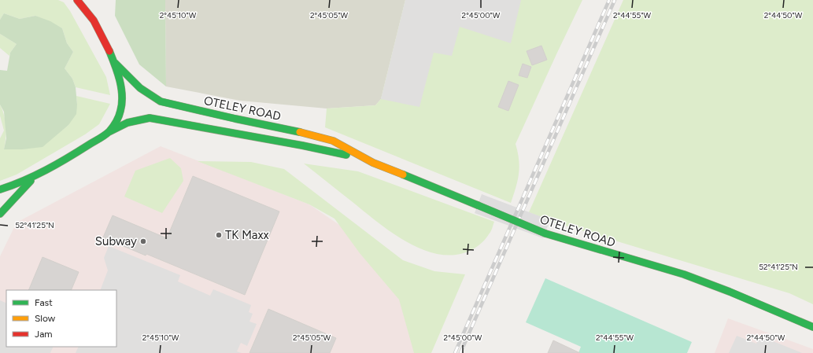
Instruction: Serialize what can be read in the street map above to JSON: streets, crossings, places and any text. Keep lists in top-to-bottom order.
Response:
{
  "streets": {
    "main road": ["OTELEY ROAD"]
  },
  "places": ["TK Maxx", "Subway"],
  "legend": ["Fast", "Slow", "Jam"],
  "coordinates": [
    "2°45'10\"W",
    "2°45'05\"W",
    "2°45'00\"W",
    "2°44'55\"W",
    "2°44'50\"W",
    "52°41'25\"N"
  ]
}
